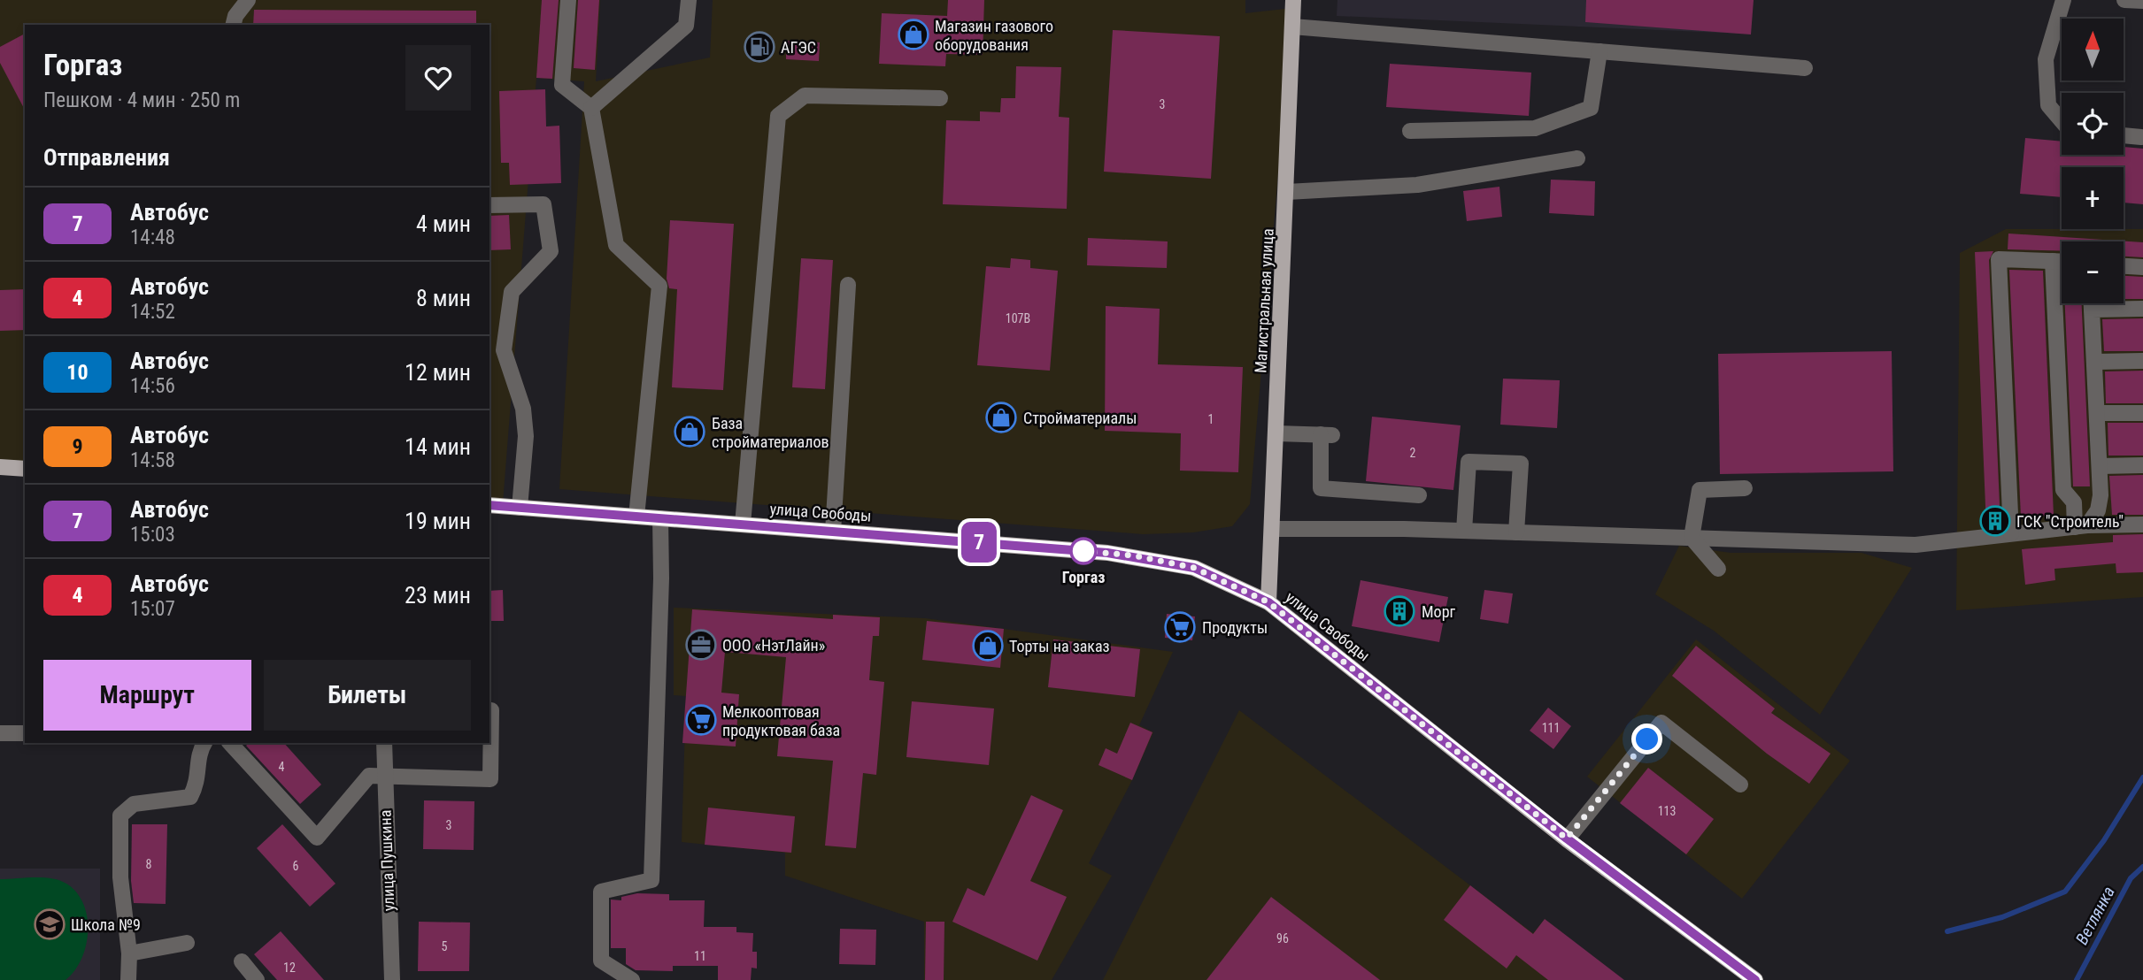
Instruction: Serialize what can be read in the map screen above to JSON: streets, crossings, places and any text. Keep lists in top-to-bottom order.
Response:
{
  "streets": {
    "main road": ["Магистральная улица", "улица Свободы"],
    "street": ["улица Пушкина"]
  },
  "crossings": [
    ["Магистральная улица", "улица Свободы"]
  ],
  "water": ["Ветлянка"],
  "places": {
    "shop": [
      "Магазин газового оборудования",
      "Стройматериалы",
      "База стройматериалов",
      "Торты на заказ"
    ],
    "fuel station": ["АГЭС"],
    "building": ["ГСК \"Строитель\"", "Морг"],
    "other": ["Горгаз"],
    "supermarket": ["Продукты", "Мелкооптовая продуктовая база"],
    "office": ["ООО «НэтЛайн»"],
    "school or university": ["Школа №9"]
  },
  "lines": ["bus line 7"],
  "house_numbers": [
    "3",
    "107В",
    "1",
    "2",
    "111",
    "4",
    "113",
    "3",
    "8",
    "6",
    "96",
    "5",
    "11",
    "12"
  ],
  "north": "top",
  "page": {
    "on_map": "7",
    "map_buttons": ["+", "−"],
    "heading": [
      ["Горгаз", "Пешком · 4 мин · 250 m"],
      "Отправления"
    ],
    "list": [
      {
        "mark": "7",
        "name": "Автобус",
        "note": "14:48",
        "value": "4 мин"
      },
      {
        "mark": "4",
        "name": "Автобус",
        "note": "14:52",
        "value": "8 мин"
      },
      {
        "mark": "10",
        "name": "Автобус",
        "note": "14:56",
        "value": "12 мин"
      },
      {
        "mark": "9",
        "name": "Автобус",
        "note": "14:58",
        "value": "14 мин"
      },
      {
        "mark": "7",
        "name": "Автобус",
        "note": "15:03",
        "value": "19 мин"
      },
      {
        "mark": "4",
        "name": "Автобус",
        "note": "15:07",
        "value": "23 мин"
      }
    ],
    "buttons": ["Маршрут", "Билеты"]
  }
}
